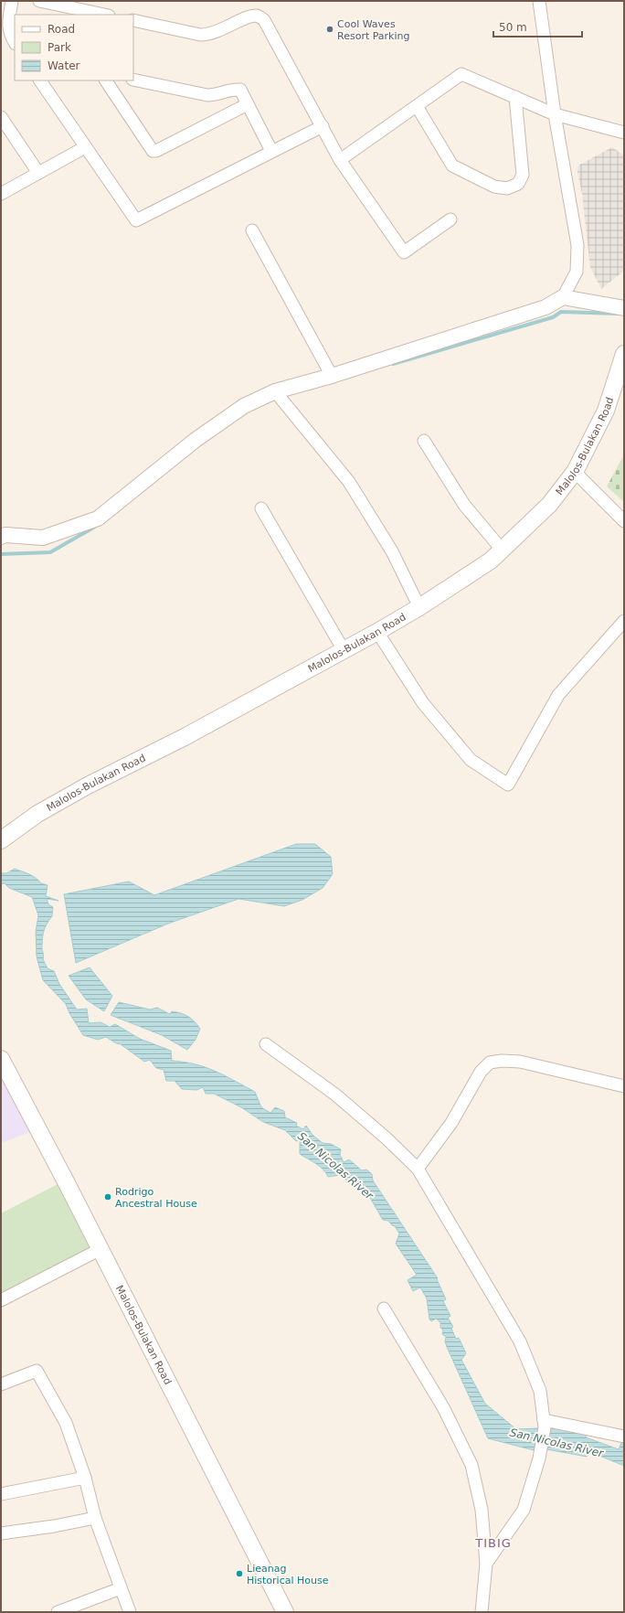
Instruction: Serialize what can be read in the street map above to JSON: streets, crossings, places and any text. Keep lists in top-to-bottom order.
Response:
{
  "streets": {
    "main road": ["Malolos-Bulakan Road"]
  },
  "districts": ["TIBIG"],
  "water": ["San Nicolas River"],
  "places": ["Cool Waves Resort Parking", "Rodrigo Ancestral House", "Lieanag Historical House"],
  "legend": ["Road", "Park", "Water"],
  "scale_bar": "50 m"
}
